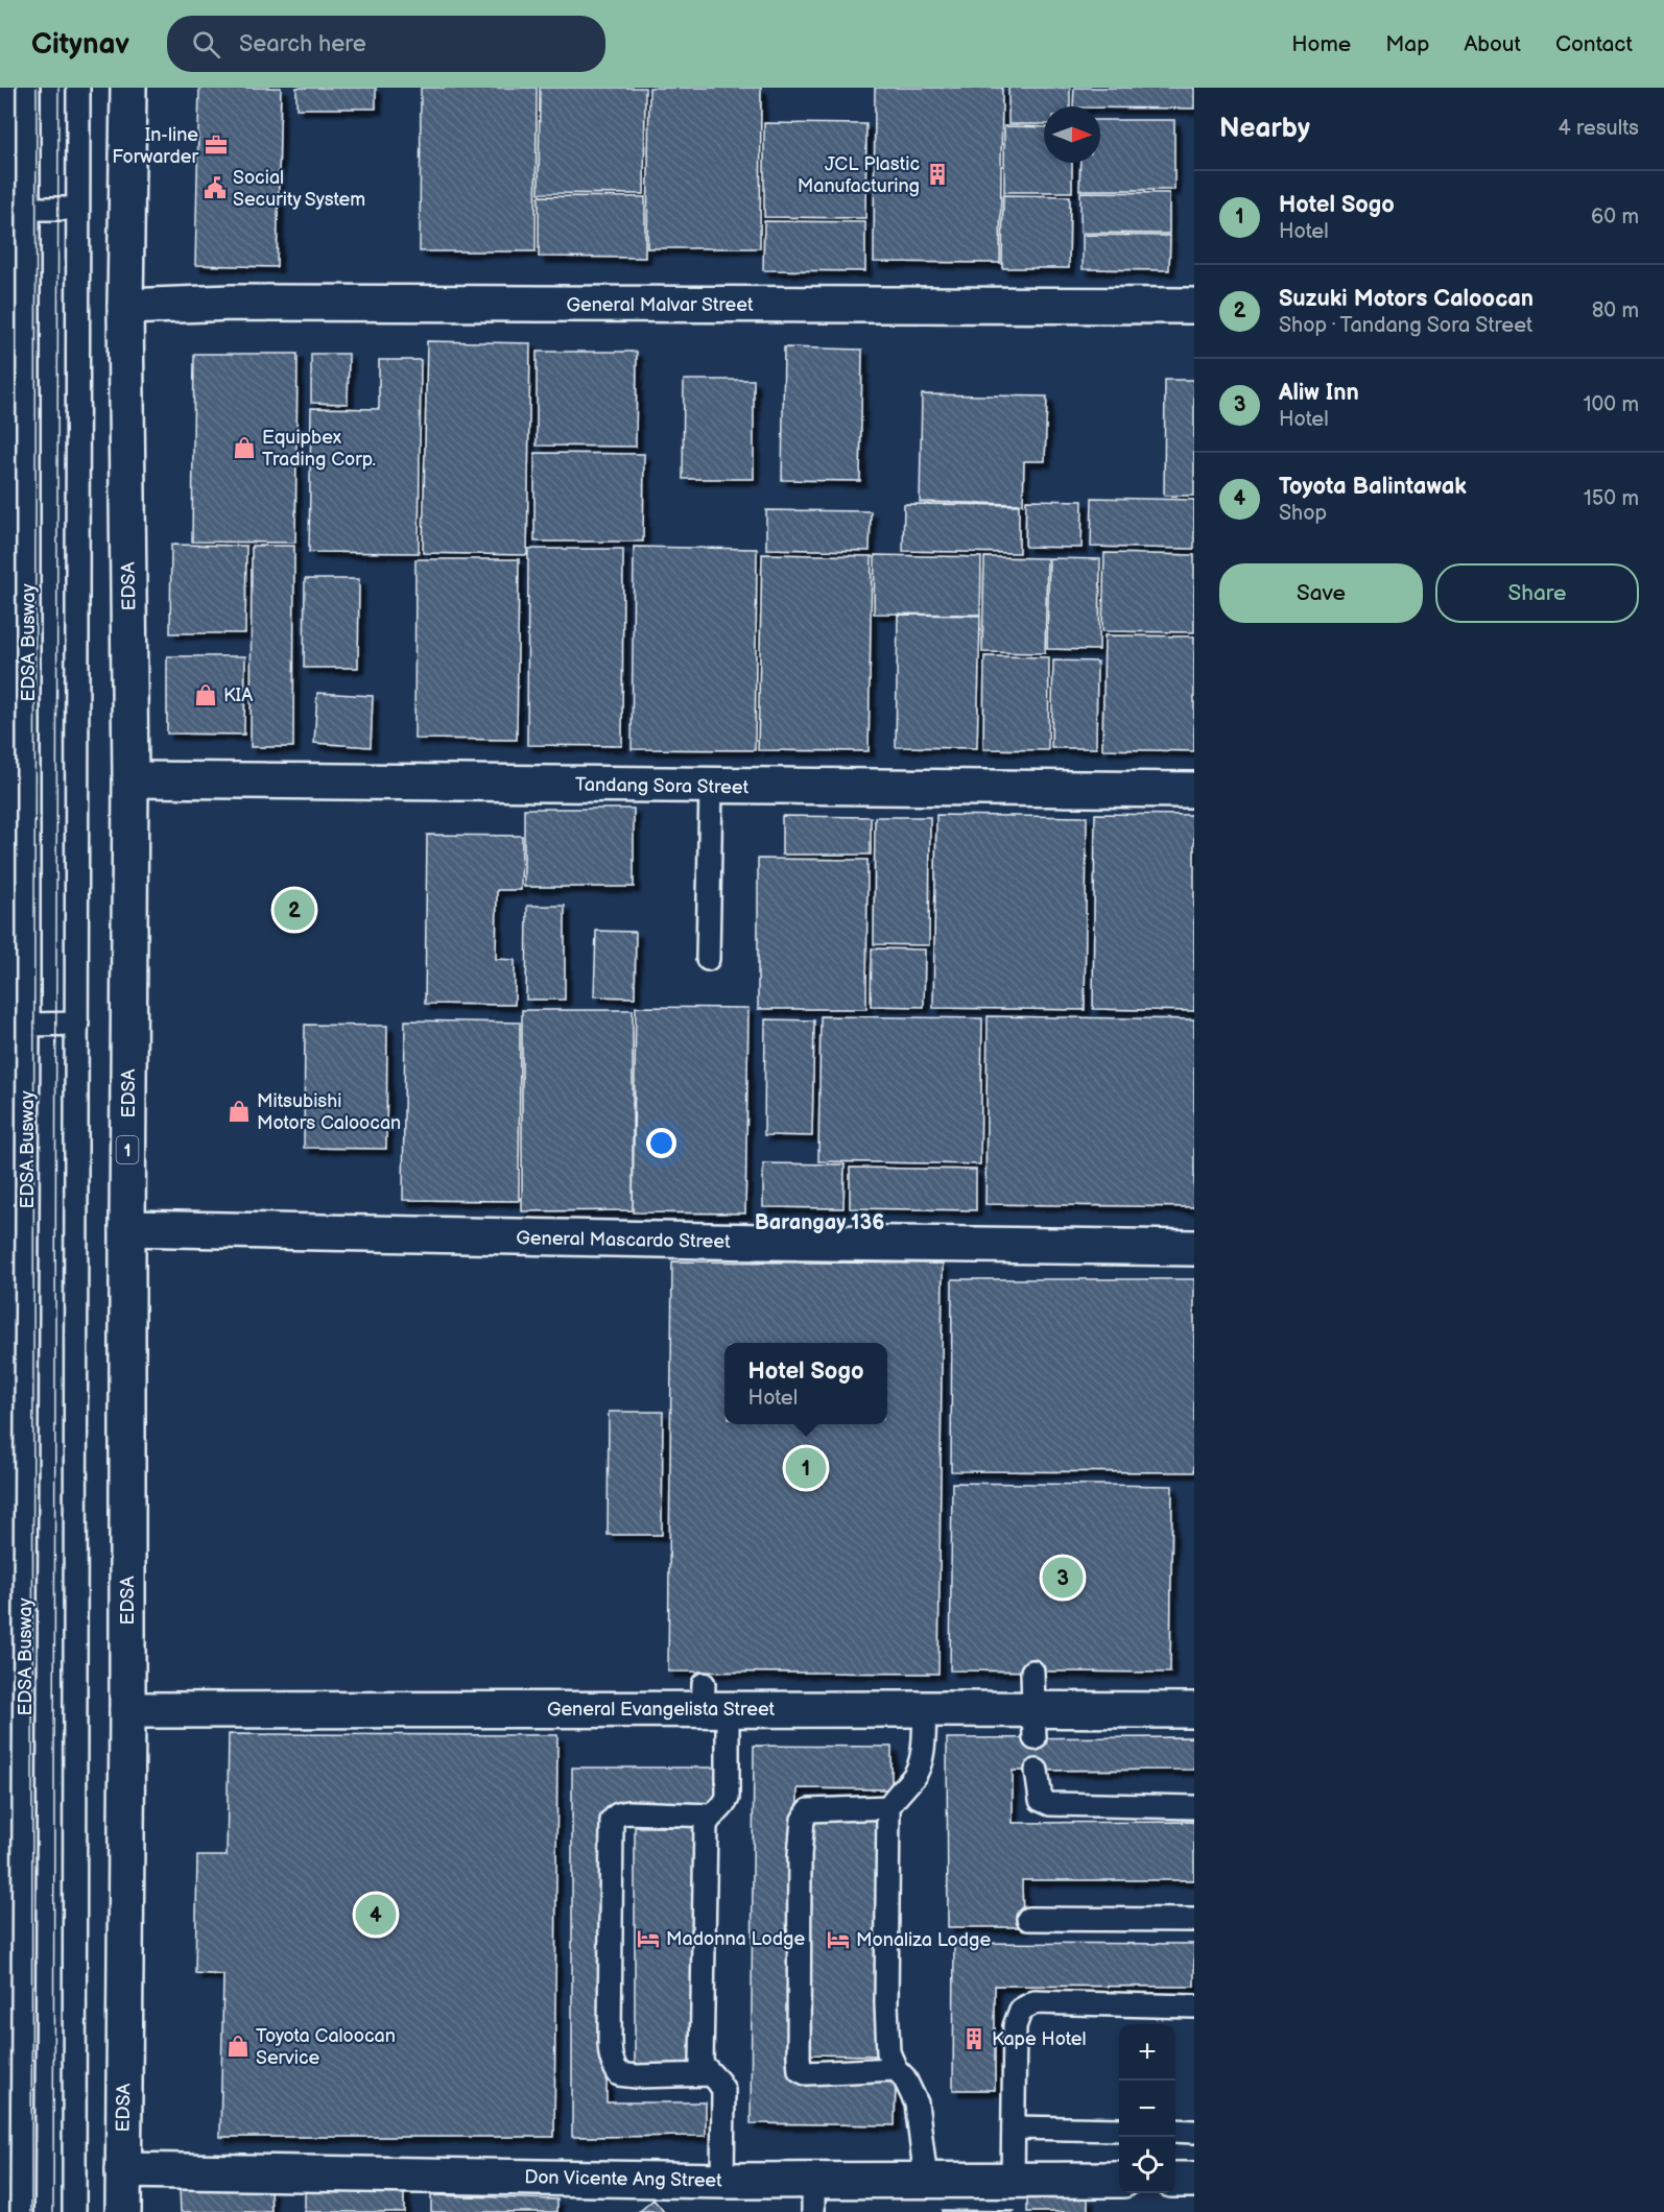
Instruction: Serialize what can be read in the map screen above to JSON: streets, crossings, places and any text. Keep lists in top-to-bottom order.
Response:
{
  "streets": {
    "main road": [
      "General Malvar Street",
      "EDSA",
      "Tandang Sora Street",
      "1",
      "General Mascardo Street",
      "General Evangelista Street",
      "Don Vicente Ang Street"
    ],
    "lane": ["EDSA Busway"]
  },
  "crossings": [
    ["General Malvar Street", "EDSA"],
    ["EDSA", "Tandang Sora Street"],
    ["EDSA", "General Mascardo Street"],
    ["EDSA", "General Evangelista Street"],
    ["EDSA", "Don Vicente Ang Street"]
  ],
  "districts": ["Barangay 136"],
  "places": {
    "office": ["In-line Forwarder"],
    "building": ["JCL Plastic Manufacturing", "Kape Hotel"],
    "public building": ["Social Security System"],
    "shop": [
      "Equipbex Trading Corp.",
      "KIA",
      "Mitsubishi Motors Caloocan",
      "Toyota Caloocan Service"
    ],
    "hotel": ["Madonna Lodge", "Monaliza Lodge"]
  },
  "north": "right",
  "page": {
    "header": "Citynav",
    "search": "Search here",
    "nav": [
      "Home",
      "Map",
      "About",
      "Contact"
    ],
    "heading": ["Nearby", "4 results"],
    "list": [
      {
        "mark": "1",
        "name": "Hotel Sogo",
        "note": "Hotel",
        "value": "60 m"
      },
      {
        "mark": "2",
        "name": "Suzuki Motors Caloocan",
        "note": "Shop · Tandang Sora Street",
        "value": "80 m"
      },
      {
        "mark": "3",
        "name": "Aliw Inn",
        "note": "Hotel",
        "value": "100 m"
      },
      {
        "mark": "4",
        "name": "Toyota Balintawak",
        "note": "Shop",
        "value": "150 m"
      }
    ],
    "buttons": ["Save", "Share"],
    "pins": [
      "2",
      "1",
      "3",
      "4"
    ],
    "popup": ["Hotel Sogo", "Hotel"],
    "map_buttons": ["+", "−"]
  }
}
